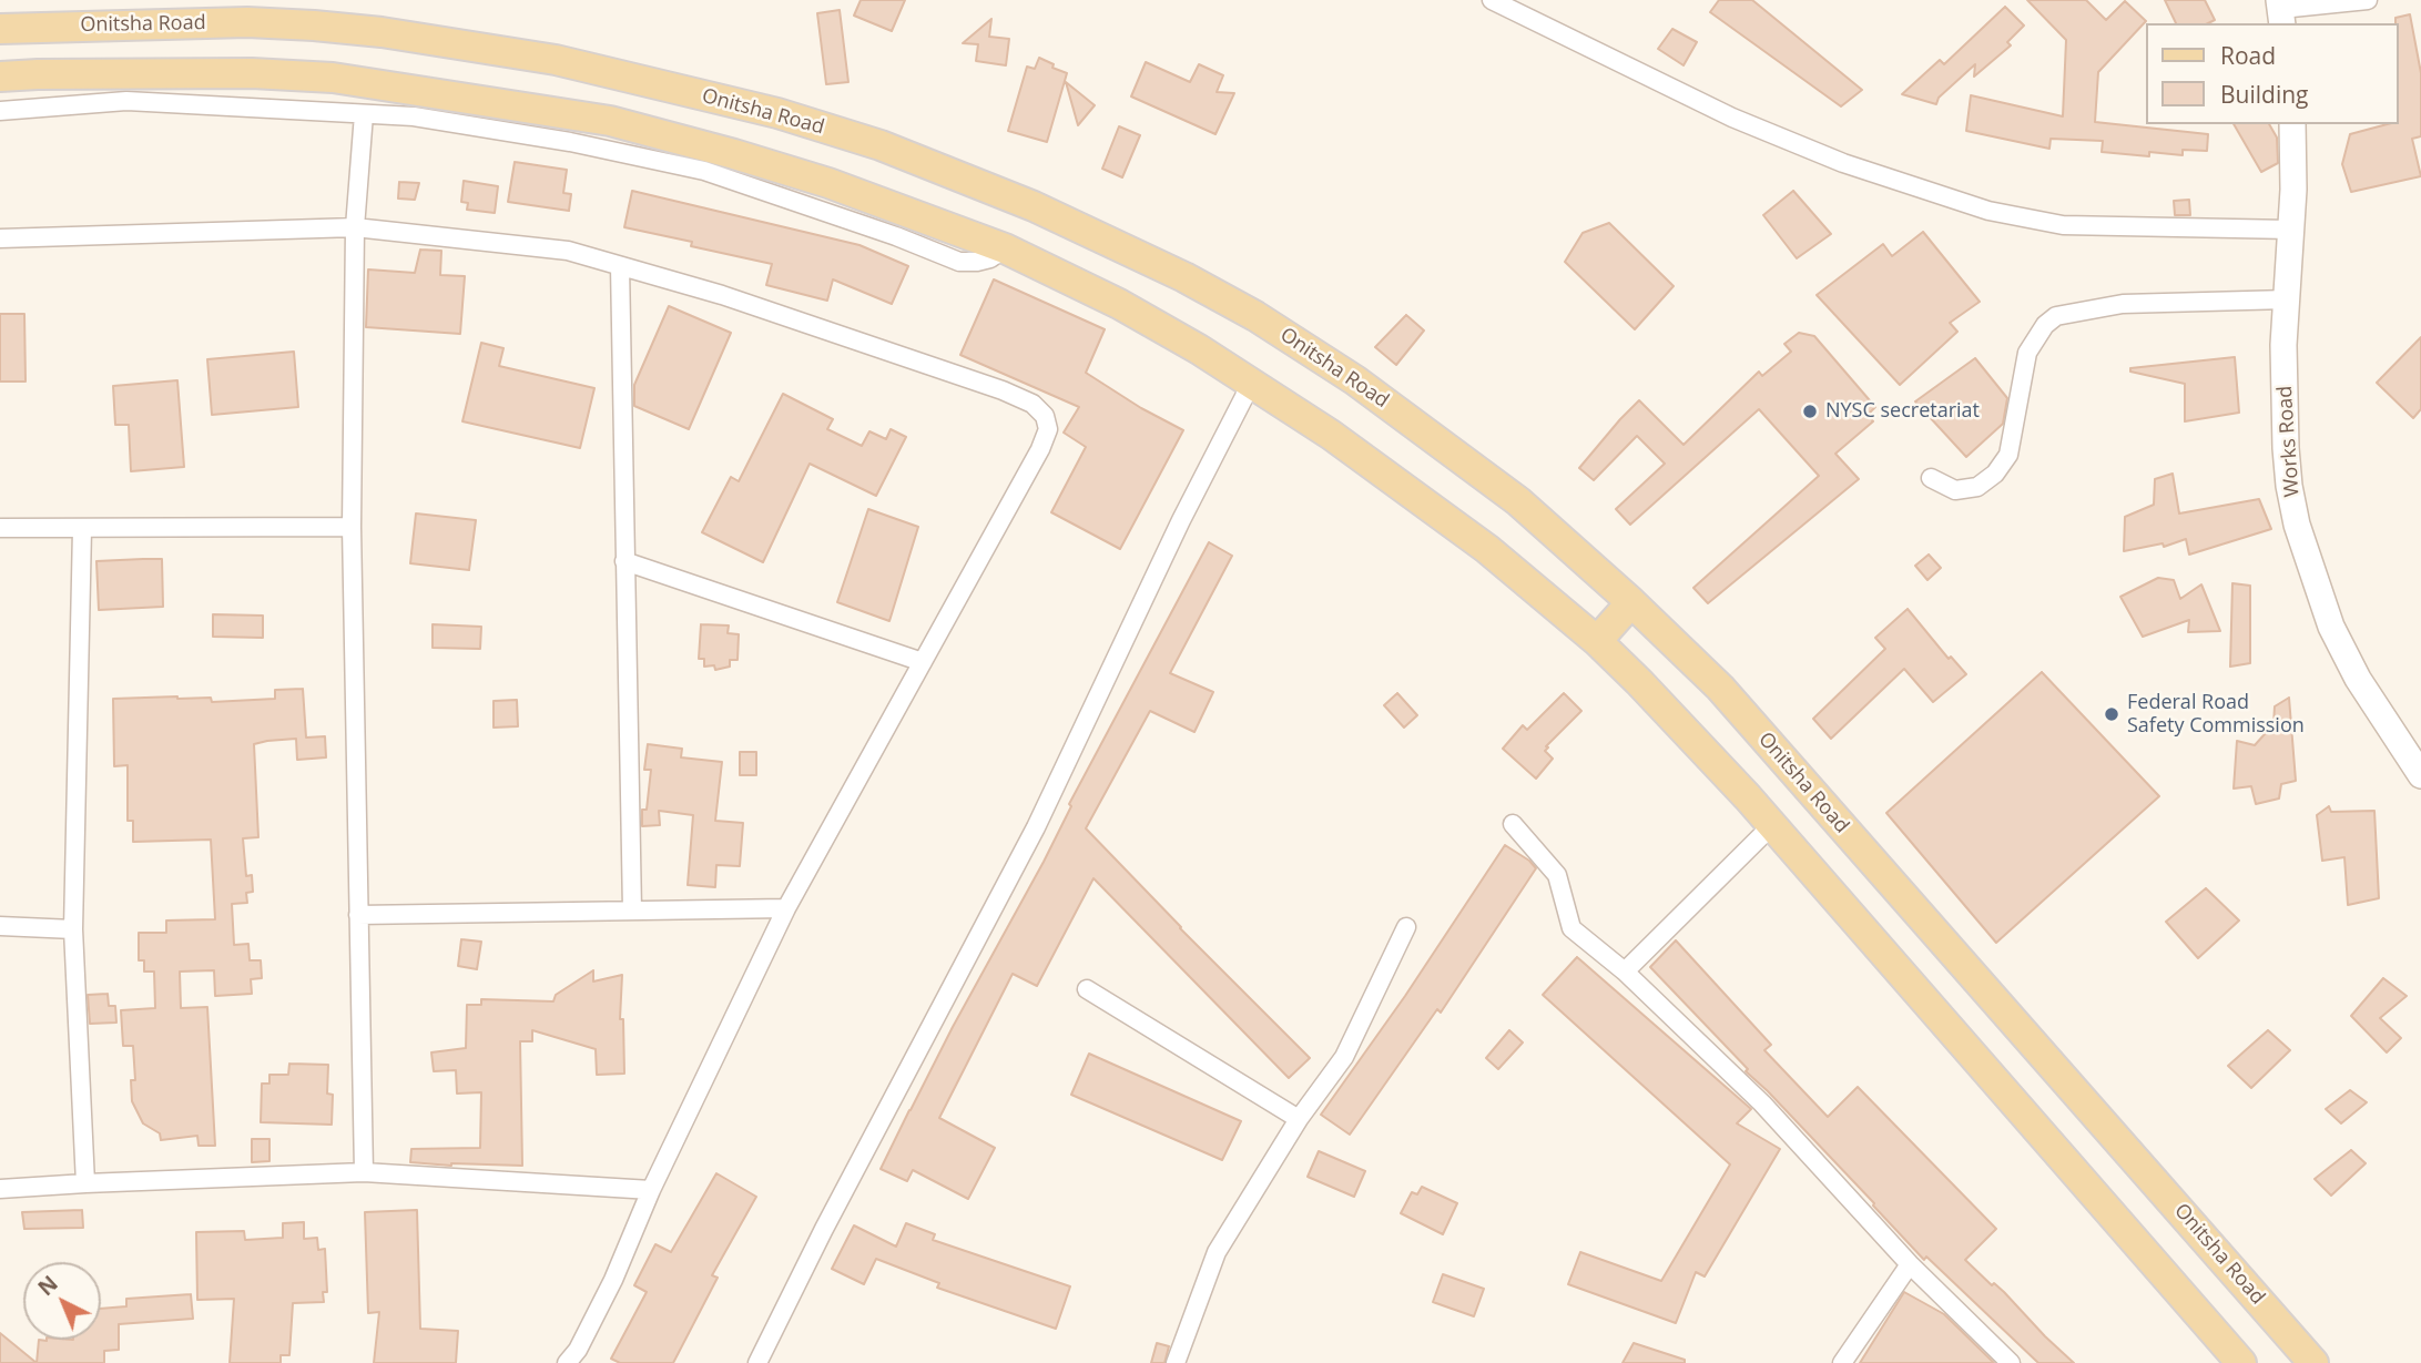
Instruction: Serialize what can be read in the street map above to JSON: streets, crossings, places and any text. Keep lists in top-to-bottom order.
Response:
{
  "streets": {
    "main road": ["Onitsha Road", "Works Road"]
  },
  "places": ["NYSC secretariat", "Federal Road Safety Commission"],
  "legend": ["Road", "Building"],
  "north": "top left"
}
